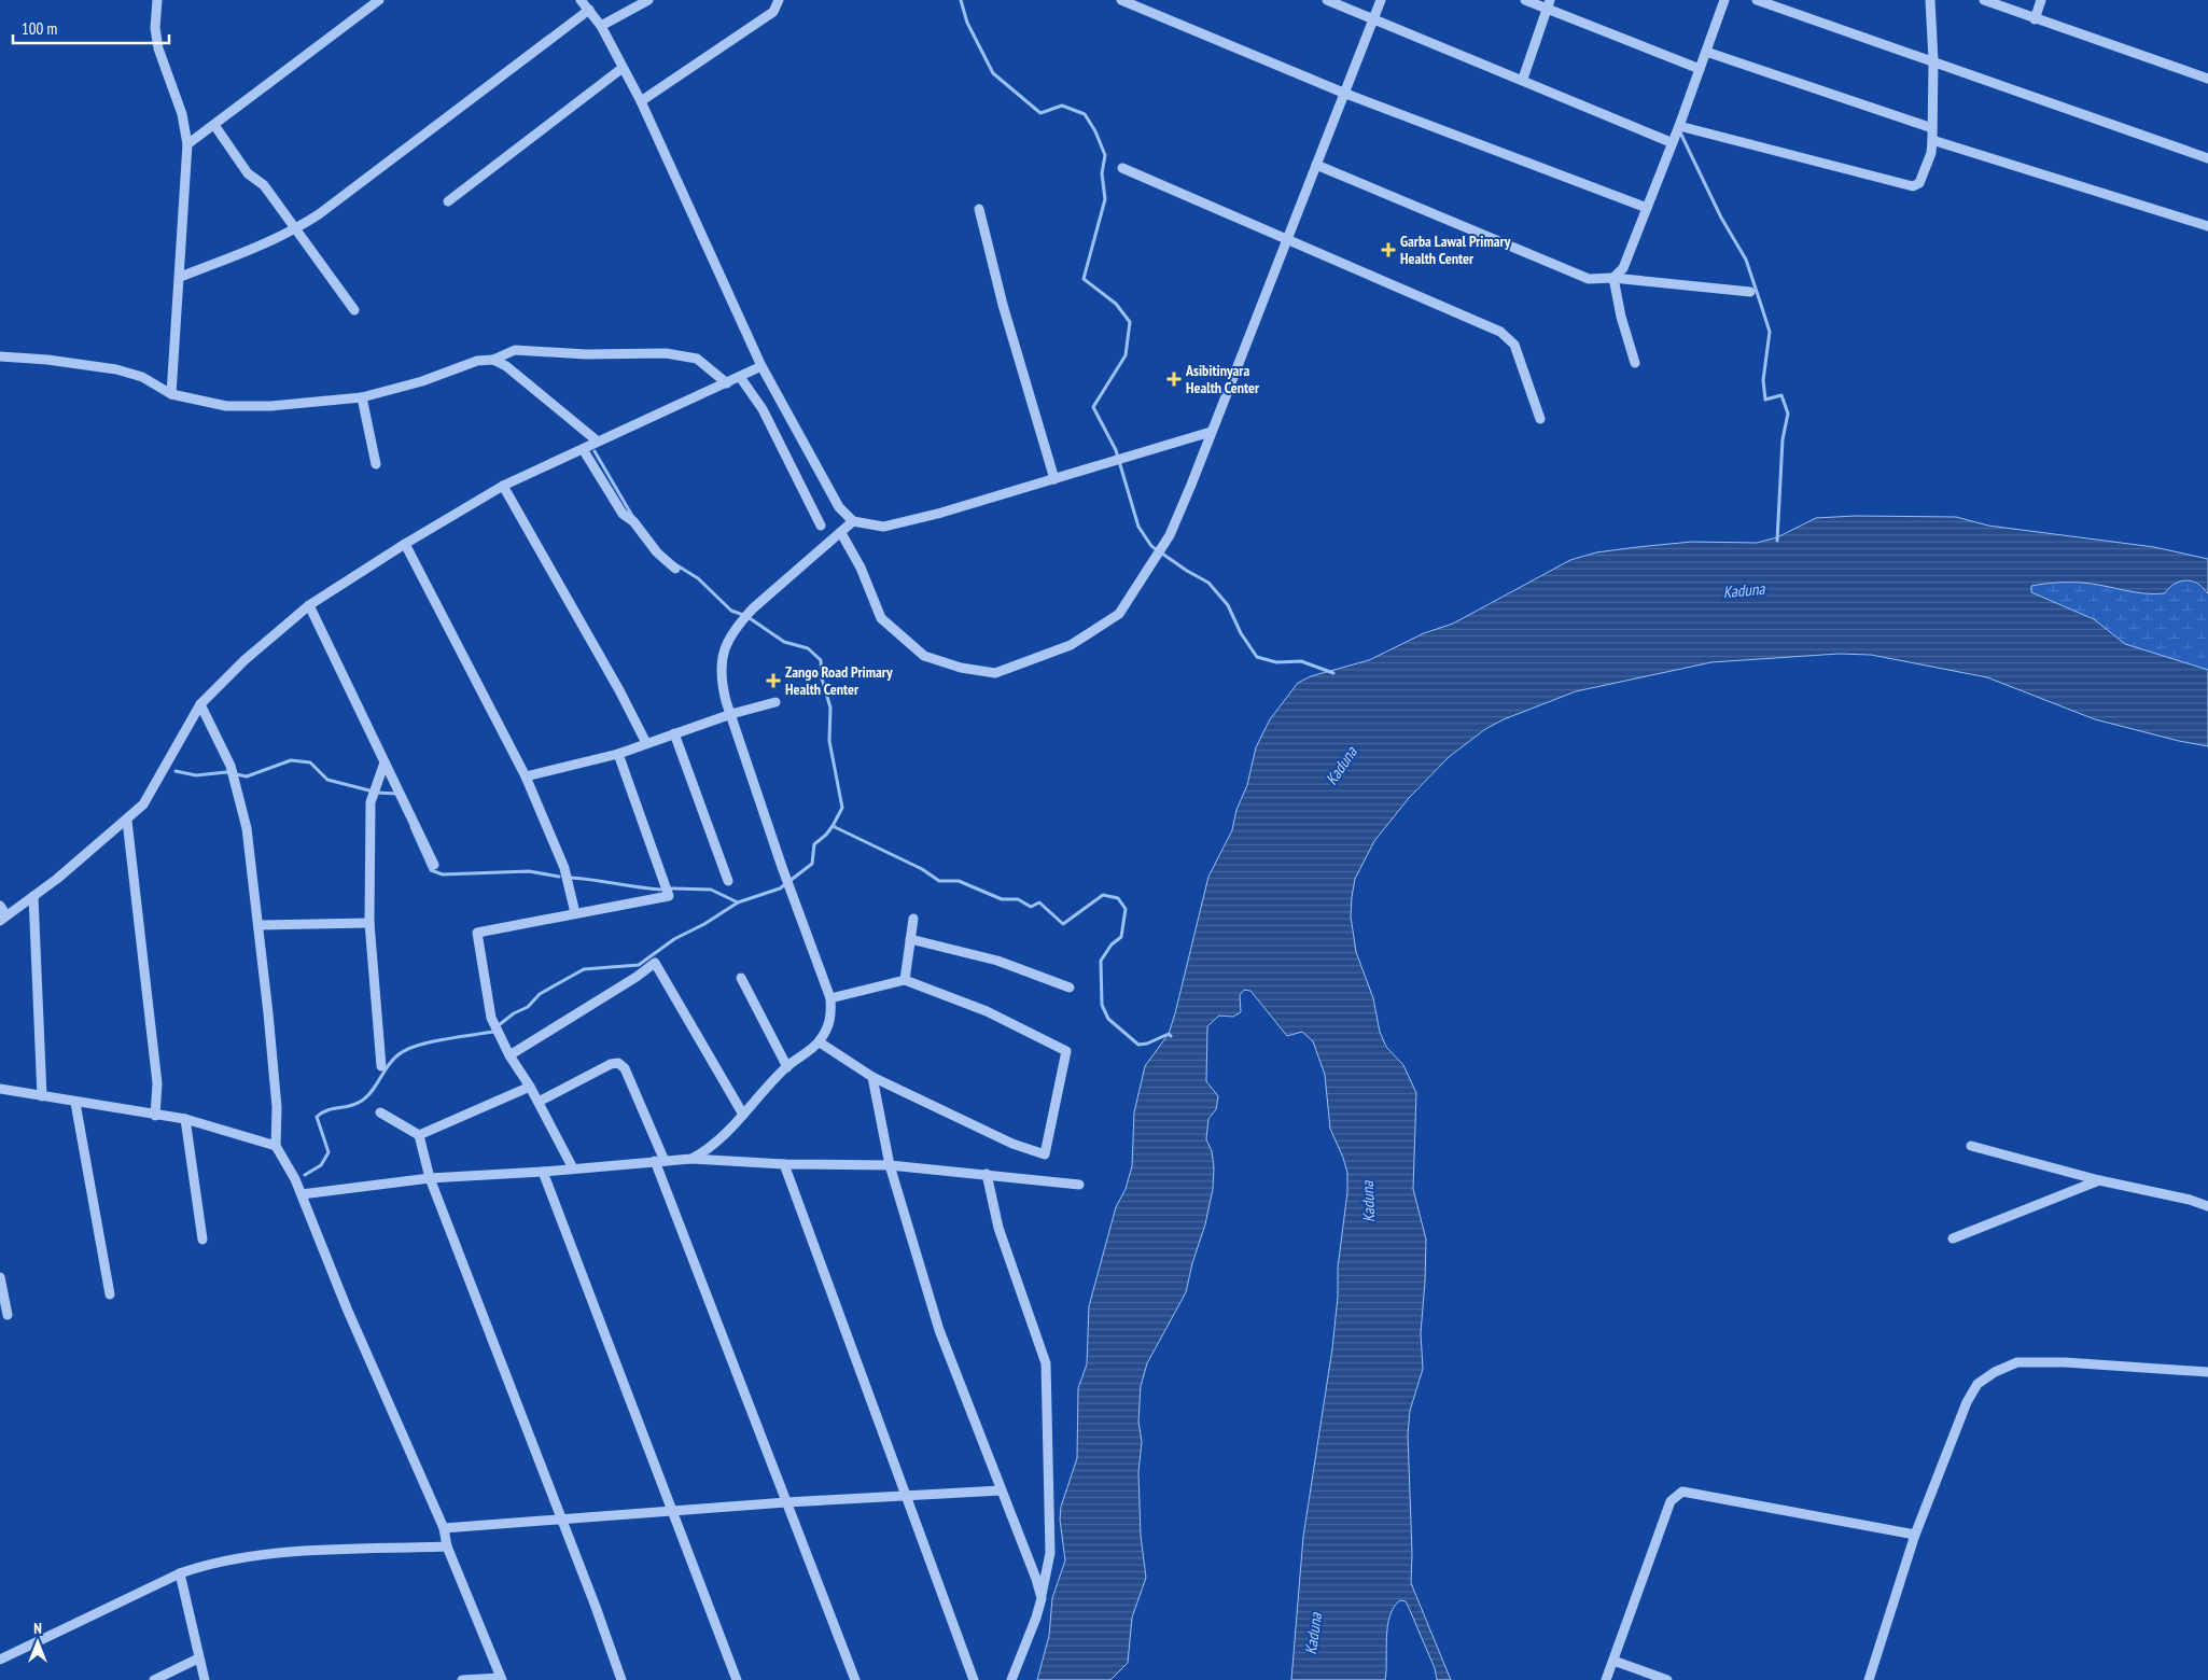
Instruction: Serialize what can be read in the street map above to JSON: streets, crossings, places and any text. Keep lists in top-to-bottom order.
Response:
{
  "water": ["Kaduna"],
  "places": {
    "health": ["Garba Lawal Primary Health Center", "Asibitinyara Health Center", "Zango Road Primary Health Center"]
  },
  "scale_bar": "100 m",
  "north": "top"
}
